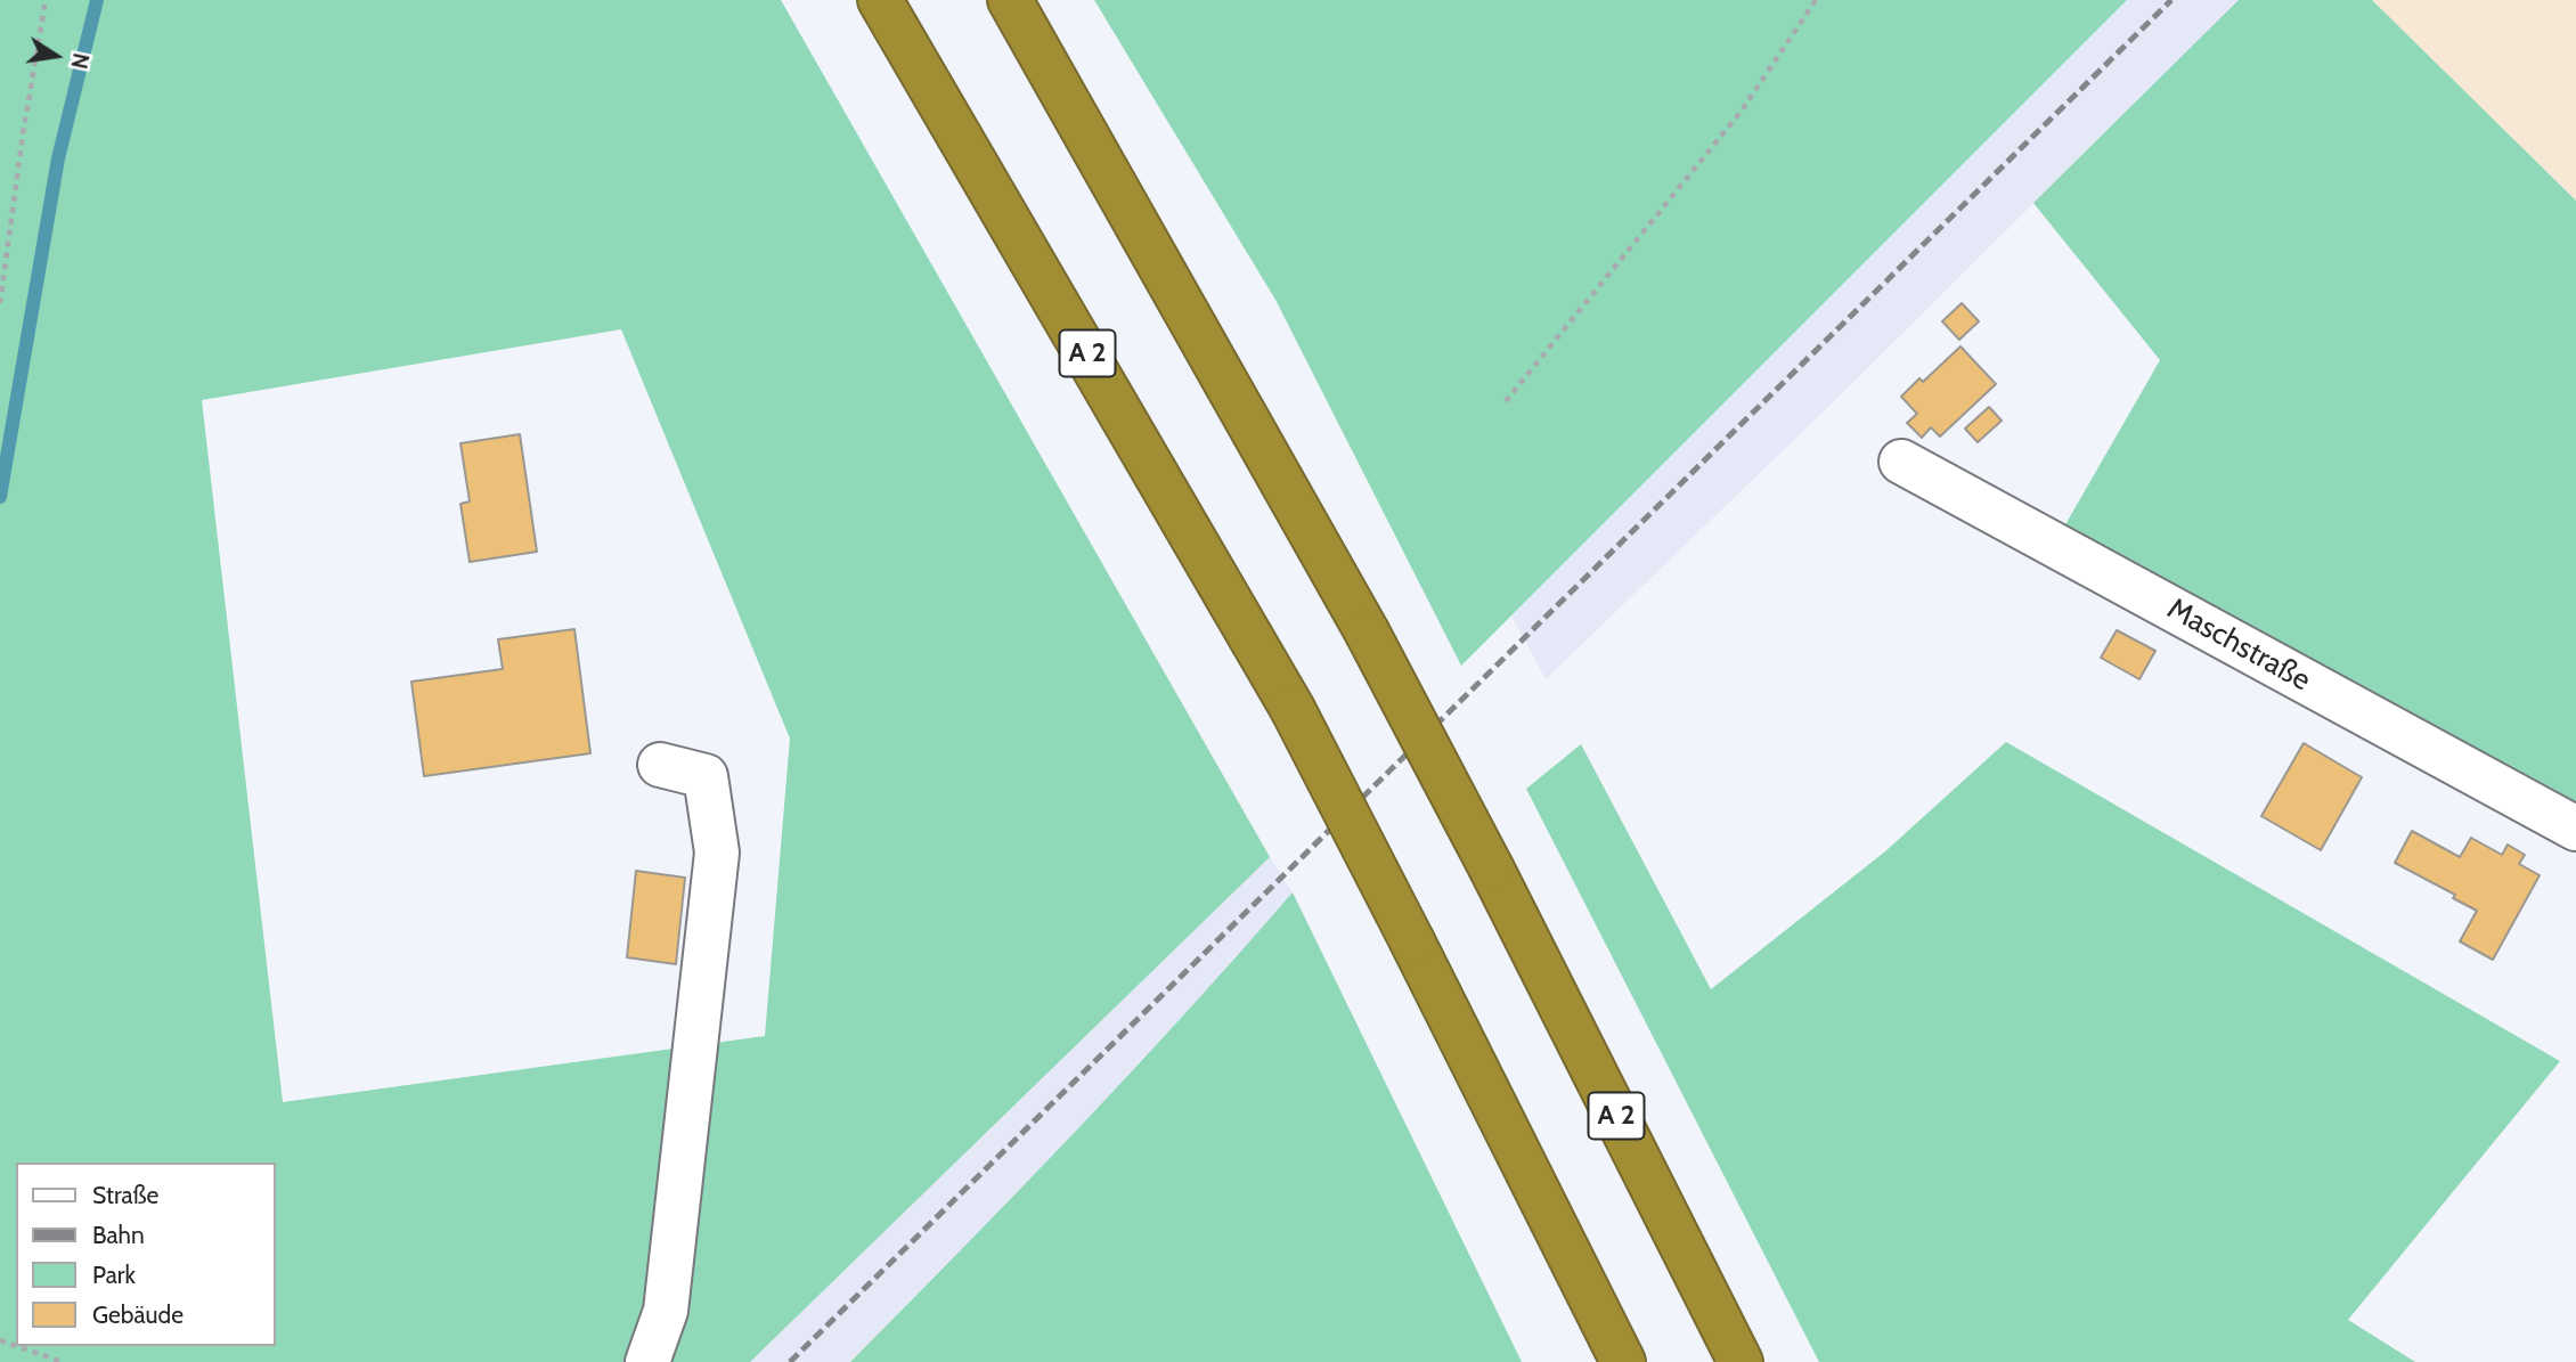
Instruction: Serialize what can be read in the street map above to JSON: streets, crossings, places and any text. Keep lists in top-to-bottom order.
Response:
{
  "streets": {
    "highway": ["A 2"],
    "street": ["Maschstraße"]
  },
  "legend": [
    "Straße",
    "Bahn",
    "Park",
    "Gebäude"
  ],
  "north": "right"
}
